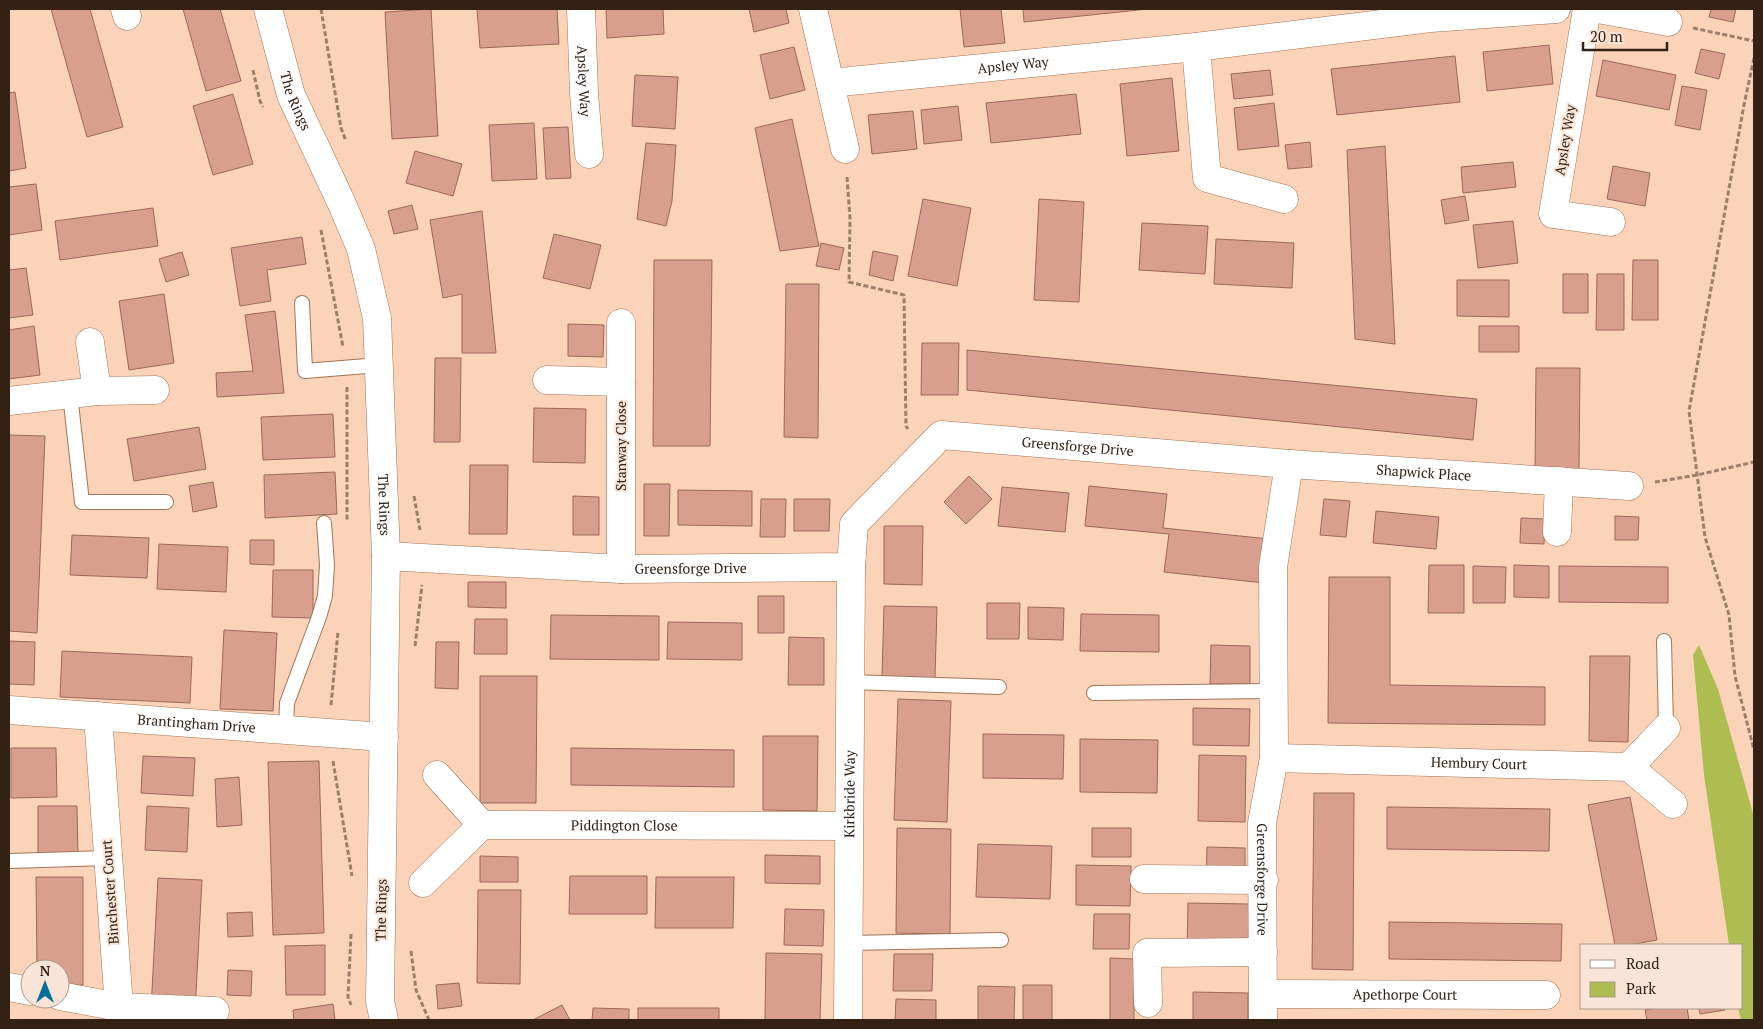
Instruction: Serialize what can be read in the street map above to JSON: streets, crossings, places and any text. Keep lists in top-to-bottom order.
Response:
{
  "streets": {
    "street": [
      "Apsley Way",
      "The Rings",
      "Stanway Close",
      "Greensforge Drive",
      "Shapwick Place",
      "Brantingham Drive",
      "Hembury Court",
      "Kirkbride Way",
      "Piddington Close",
      "Binchester Court",
      "Apethorpe Court"
    ]
  },
  "crossings": [
    ["The Rings", "Greensforge Drive"],
    ["The Rings", "Brantingham Drive"],
    ["Stanway Close", "Greensforge Drive"],
    ["Greensforge Drive", "Shapwick Place"],
    ["Greensforge Drive", "Hembury Court"],
    ["Greensforge Drive", "Kirkbride Way"],
    ["Greensforge Drive", "Apethorpe Court"],
    ["Brantingham Drive", "Binchester Court"],
    ["Kirkbride Way", "Piddington Close"]
  ],
  "legend": ["Road", "Park"],
  "scale_bar": "20 m",
  "north": "top"
}
